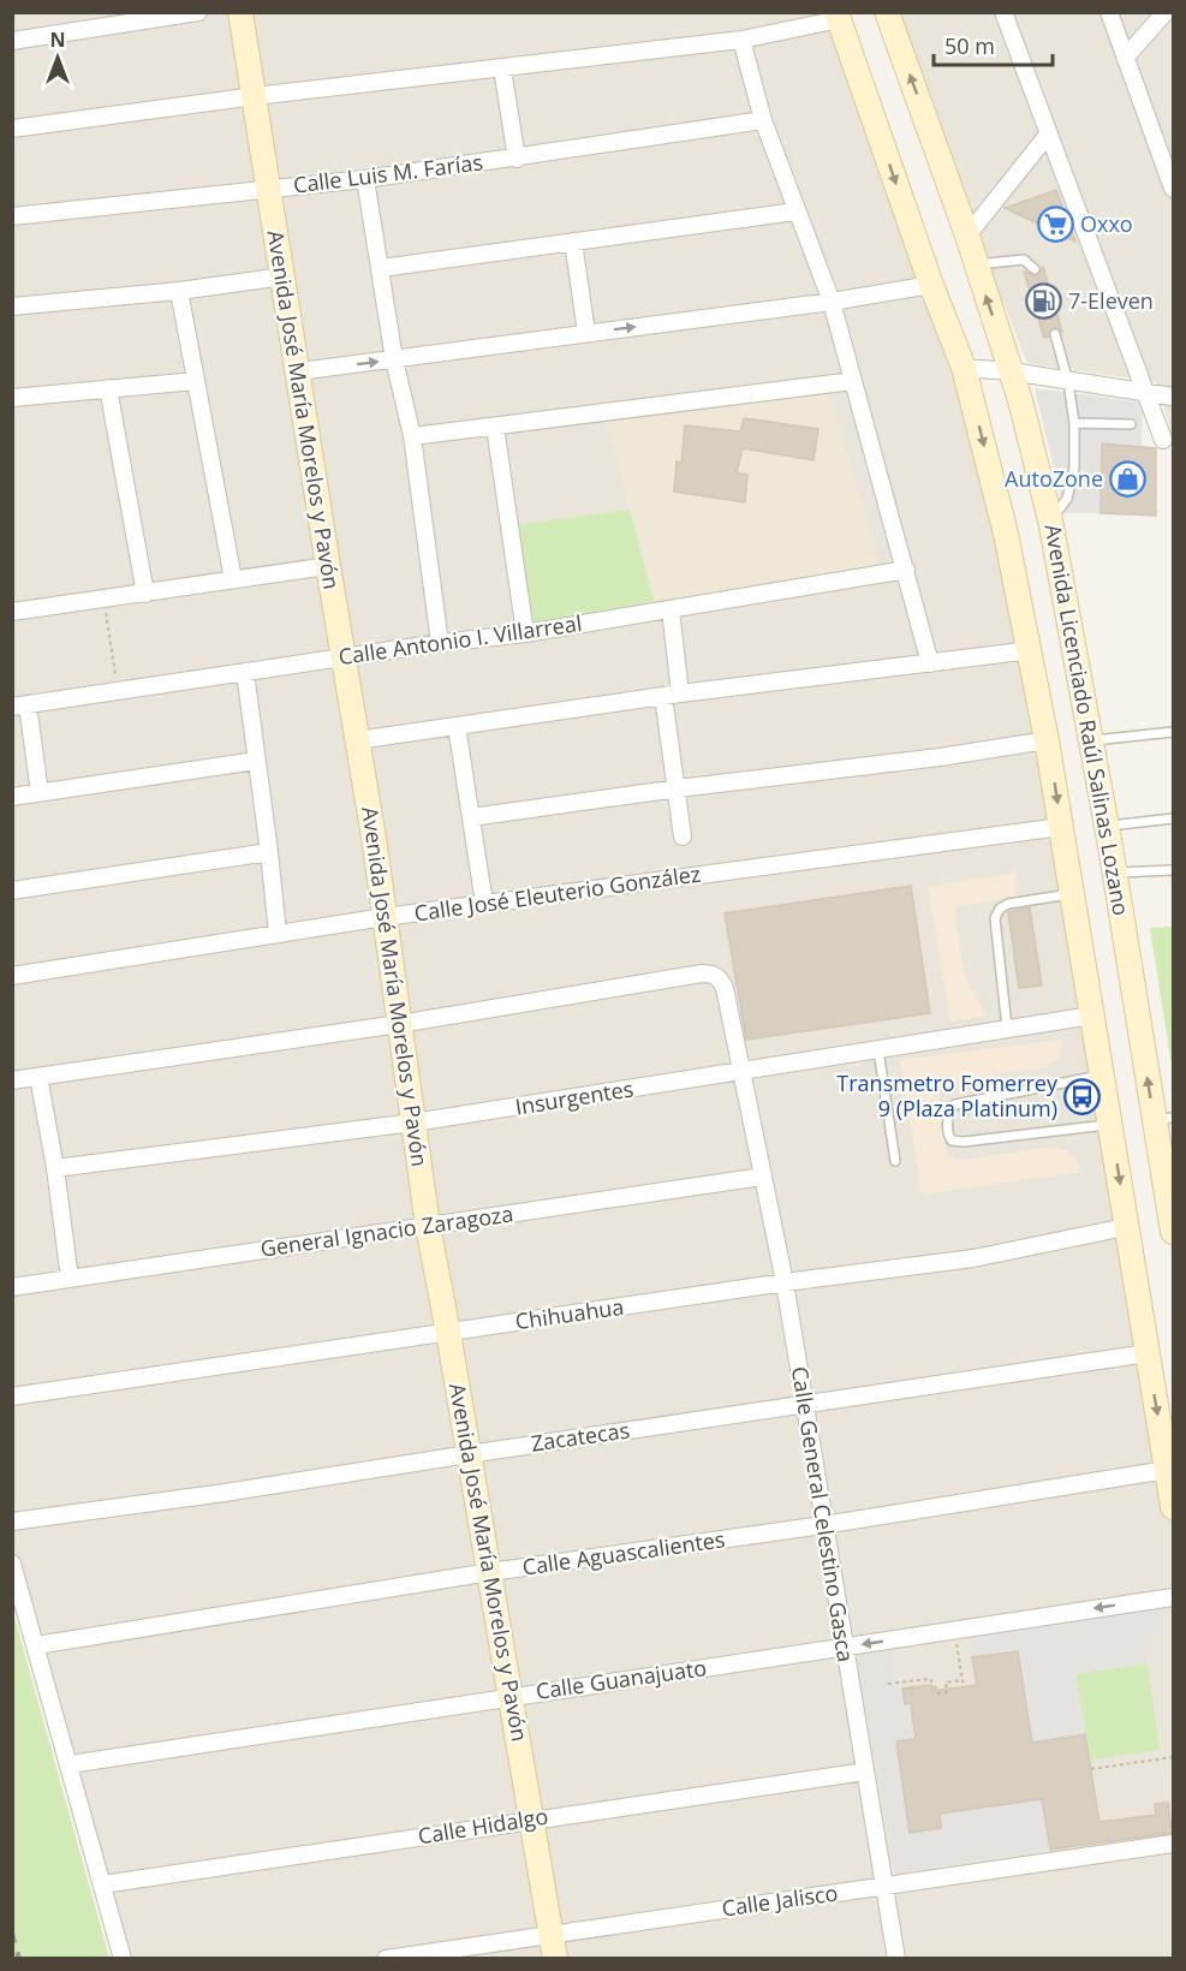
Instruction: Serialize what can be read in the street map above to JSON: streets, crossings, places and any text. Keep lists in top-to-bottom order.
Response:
{
  "streets": {
    "main road": ["Avenida José María Morelos y Pavón", "Avenida Licenciado Raúl Salinas Lozano"],
    "street": [
      "Calle Luis M. Farías",
      "Calle Antonio I. Villarreal",
      "Calle José Eleuterio González",
      "Insurgentes",
      "General Ignacio Zaragoza",
      "Chihuahua",
      "Zacatecas",
      "Calle General Celestino Gasca",
      "Calle Aguascalientes",
      "Calle Guanajuato",
      "Calle Hidalgo",
      "Calle Jalisco"
    ]
  },
  "crossings": [
    ["Calle Luis M. Farías", "Avenida José María Morelos y Pavón"],
    ["Avenida José María Morelos y Pavón", "Calle Antonio I. Villarreal"],
    ["Avenida José María Morelos y Pavón", "Calle José Eleuterio González"],
    ["Avenida José María Morelos y Pavón", "Insurgentes"],
    ["Avenida José María Morelos y Pavón", "General Ignacio Zaragoza"],
    ["Avenida José María Morelos y Pavón", "Chihuahua"],
    ["Avenida José María Morelos y Pavón", "Zacatecas"],
    ["Avenida José María Morelos y Pavón", "Calle General Celestino Gasca"],
    ["Avenida José María Morelos y Pavón", "Calle Aguascalientes"],
    ["Avenida José María Morelos y Pavón", "Calle Guanajuato"],
    ["Avenida José María Morelos y Pavón", "Calle Hidalgo"],
    ["Avenida José María Morelos y Pavón", "Calle Jalisco"],
    ["Avenida Licenciado Raúl Salinas Lozano", "Calle José Eleuterio González"],
    ["Avenida Licenciado Raúl Salinas Lozano", "Insurgentes"],
    ["Avenida Licenciado Raúl Salinas Lozano", "Chihuahua"],
    ["Avenida Licenciado Raúl Salinas Lozano", "Zacatecas"],
    ["Avenida Licenciado Raúl Salinas Lozano", "Calle Aguascalientes"],
    ["Insurgentes", "Calle General Celestino Gasca"],
    ["General Ignacio Zaragoza", "Calle General Celestino Gasca"],
    ["Chihuahua", "Calle General Celestino Gasca"],
    ["Zacatecas", "Calle General Celestino Gasca"],
    ["Calle General Celestino Gasca", "Calle Aguascalientes"],
    ["Calle General Celestino Gasca", "Calle Guanajuato"],
    ["Calle General Celestino Gasca", "Calle Hidalgo"],
    ["Calle General Celestino Gasca", "Calle Jalisco"]
  ],
  "places": {
    "supermarket": ["Oxxo"],
    "fuel station": ["7-Eleven"],
    "shop": ["AutoZone"],
    "bus stop": ["Transmetro Fomerrey 9 (Plaza Platinum)"]
  },
  "scale_bar": "50 m",
  "north": "top"
}
